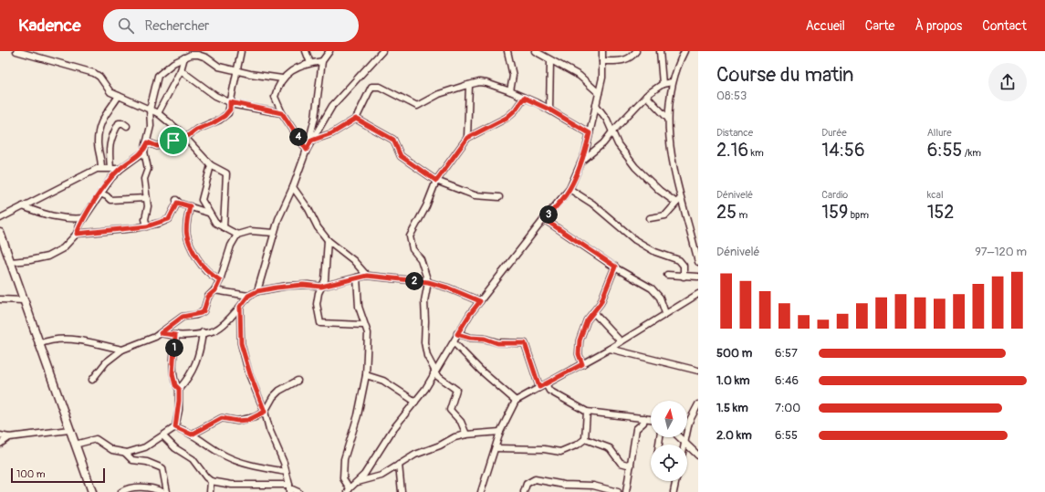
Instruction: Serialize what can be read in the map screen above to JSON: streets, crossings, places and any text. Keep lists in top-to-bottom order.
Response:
{
  "scale_bar": "100 m",
  "north": "top",
  "page": {
    "header": "Kadence",
    "search": "Rechercher",
    "nav": [
      "Accueil",
      "Carte",
      "À propos",
      "Contact"
    ],
    "heading": ["Course du matin", "08:53"],
    "stats": [
      ["Distance", "2.16 km"],
      ["Durée", "14:56"],
      ["Allure", "6:55 /km"],
      ["Dénivelé", "25 m"],
      ["Cardio", "159 bpm"],
      ["kcal", "152"]
    ],
    "pins": [
      "4",
      "3",
      "2",
      "1"
    ],
    "chart": ["Dénivelé", "97–120 m"],
    "list": [
      {
        "name": "500 m",
        "note": "6:57"
      },
      {
        "name": "1.0 km",
        "note": "6:46"
      },
      {
        "name": "1.5 km",
        "note": "7:00"
      },
      {
        "name": "2.0 km",
        "note": "6:55"
      }
    ],
    "scale": "100 m"
  }
}
